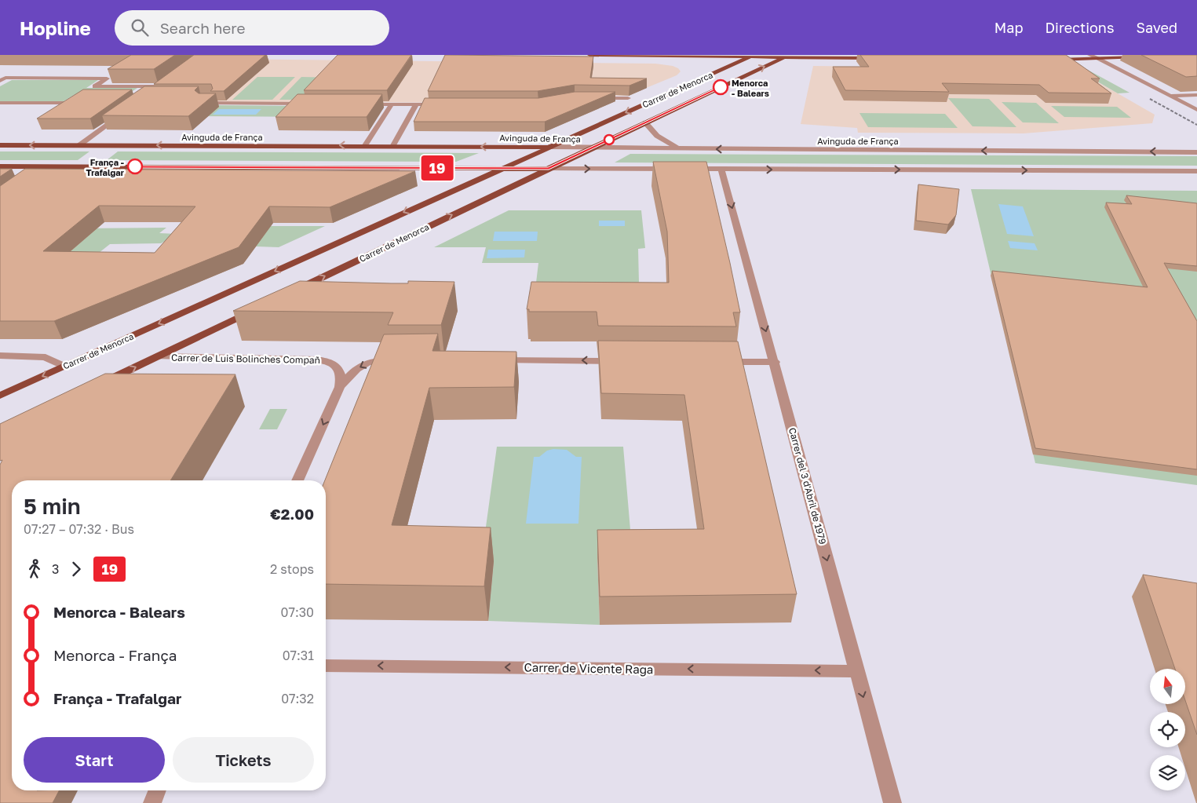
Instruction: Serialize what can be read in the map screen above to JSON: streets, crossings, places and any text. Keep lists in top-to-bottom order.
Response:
{
  "streets": {
    "main road": ["Carrer de Menorca", "Avinguda de França"],
    "street": ["Carrer de Luis Bolinches Compañ", "Carrer del 3 d'Abril de 1979", "Carrer de Vicente Raga"]
  },
  "crossings": [
    ["Carrer de Menorca", "Avinguda de França"],
    ["Carrer del 3 d'Abril de 1979", "Carrer de Vicente Raga"]
  ],
  "one_way": ["Carrer del 3 d'Abril de 1979", "Carrer de Vicente Raga"],
  "places": ["Menorca - Balears", "França - Trafalgar"],
  "lines": ["bus line 19"],
  "north": "top",
  "page": {
    "header": "Hopline",
    "search": "Search here",
    "nav": ["Map", "Directions", "Saved"],
    "on_map": "19",
    "heading": ["5 min", "07:27 – 07:32 · Bus", "€2.00"],
    "legs": ["3", "19", "2 stops"],
    "list": [
      {
        "name": "Menorca - Balears",
        "value": "07:30"
      },
      {
        "name": "Menorca - França",
        "value": "07:31"
      },
      {
        "name": "França - Trafalgar",
        "value": "07:32"
      }
    ],
    "buttons": ["Start", "Tickets"]
  }
}
